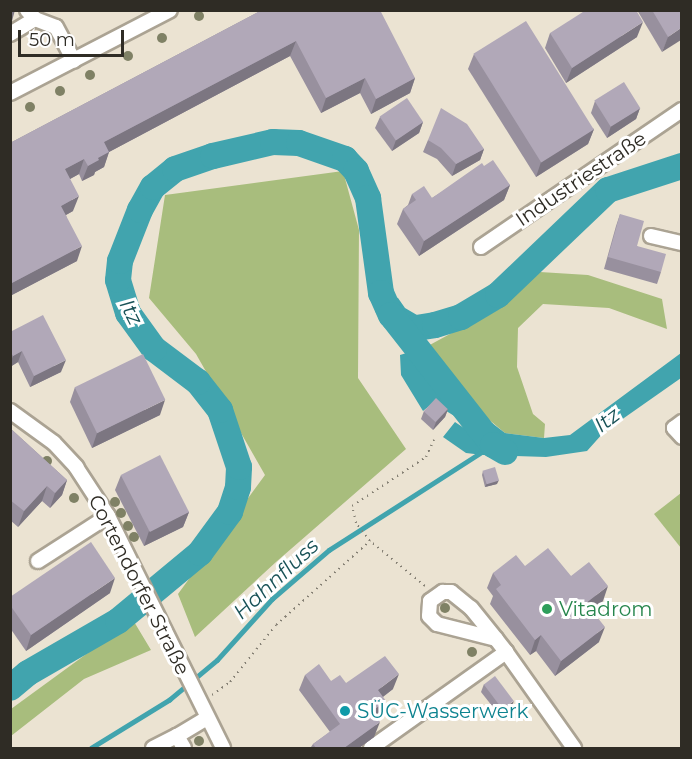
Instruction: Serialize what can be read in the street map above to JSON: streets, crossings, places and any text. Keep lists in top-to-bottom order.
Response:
{
  "streets": {
    "street": ["Industriestraße", "Cortendorfer Straße"]
  },
  "water": ["Itz", "Hahnfluss"],
  "places": ["Vitadrom", "SÜC-Wasserwerk"],
  "scale_bar": "50 m"
}
